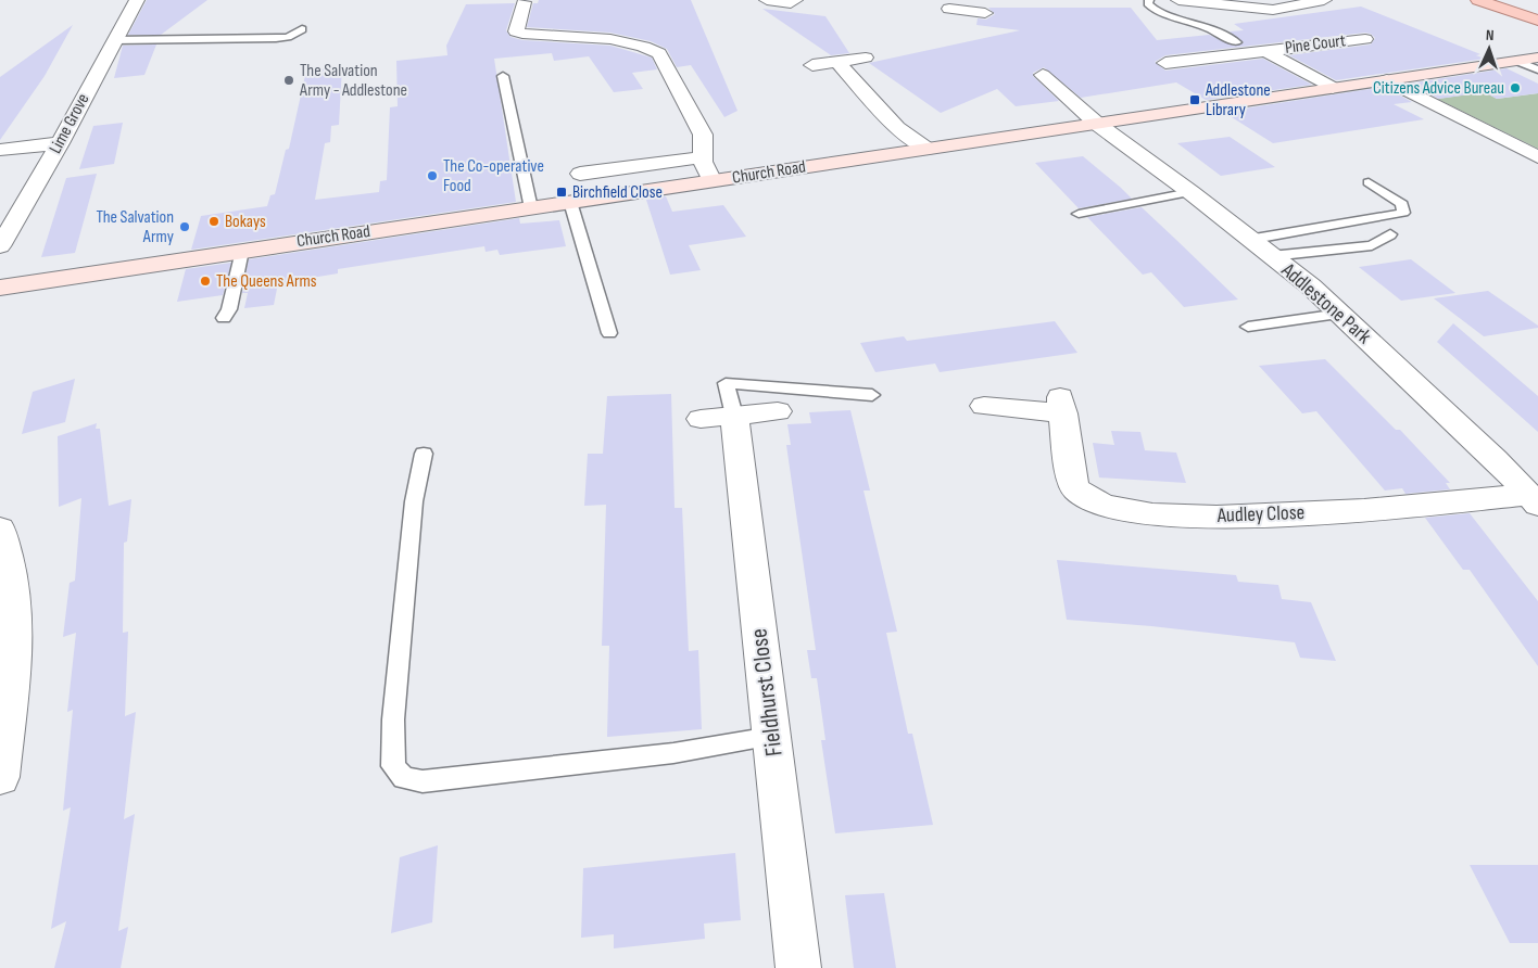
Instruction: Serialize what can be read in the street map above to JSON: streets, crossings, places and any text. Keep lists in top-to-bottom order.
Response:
{
  "streets": {
    "main road": ["Church Road"],
    "street": [
      "Pine Court",
      "Lime Grove",
      "Addlestone Park",
      "Audley Close",
      "Fieldhurst Close"
    ]
  },
  "crossings": [
    ["Pine Court", "Church Road"],
    ["Church Road", "Addlestone Park"],
    ["Addlestone Park", "Audley Close"]
  ],
  "places": {
    "other": [
      "The Salvation Army - Addlestone",
      "Citizens Advice Bureau",
      "The Co-operative Food",
      "Bokays",
      "The Salvation Army",
      "The Queens Arms"
    ],
    "transit": ["Addlestone Library", "Birchfield Close"]
  },
  "north": "top"
}
